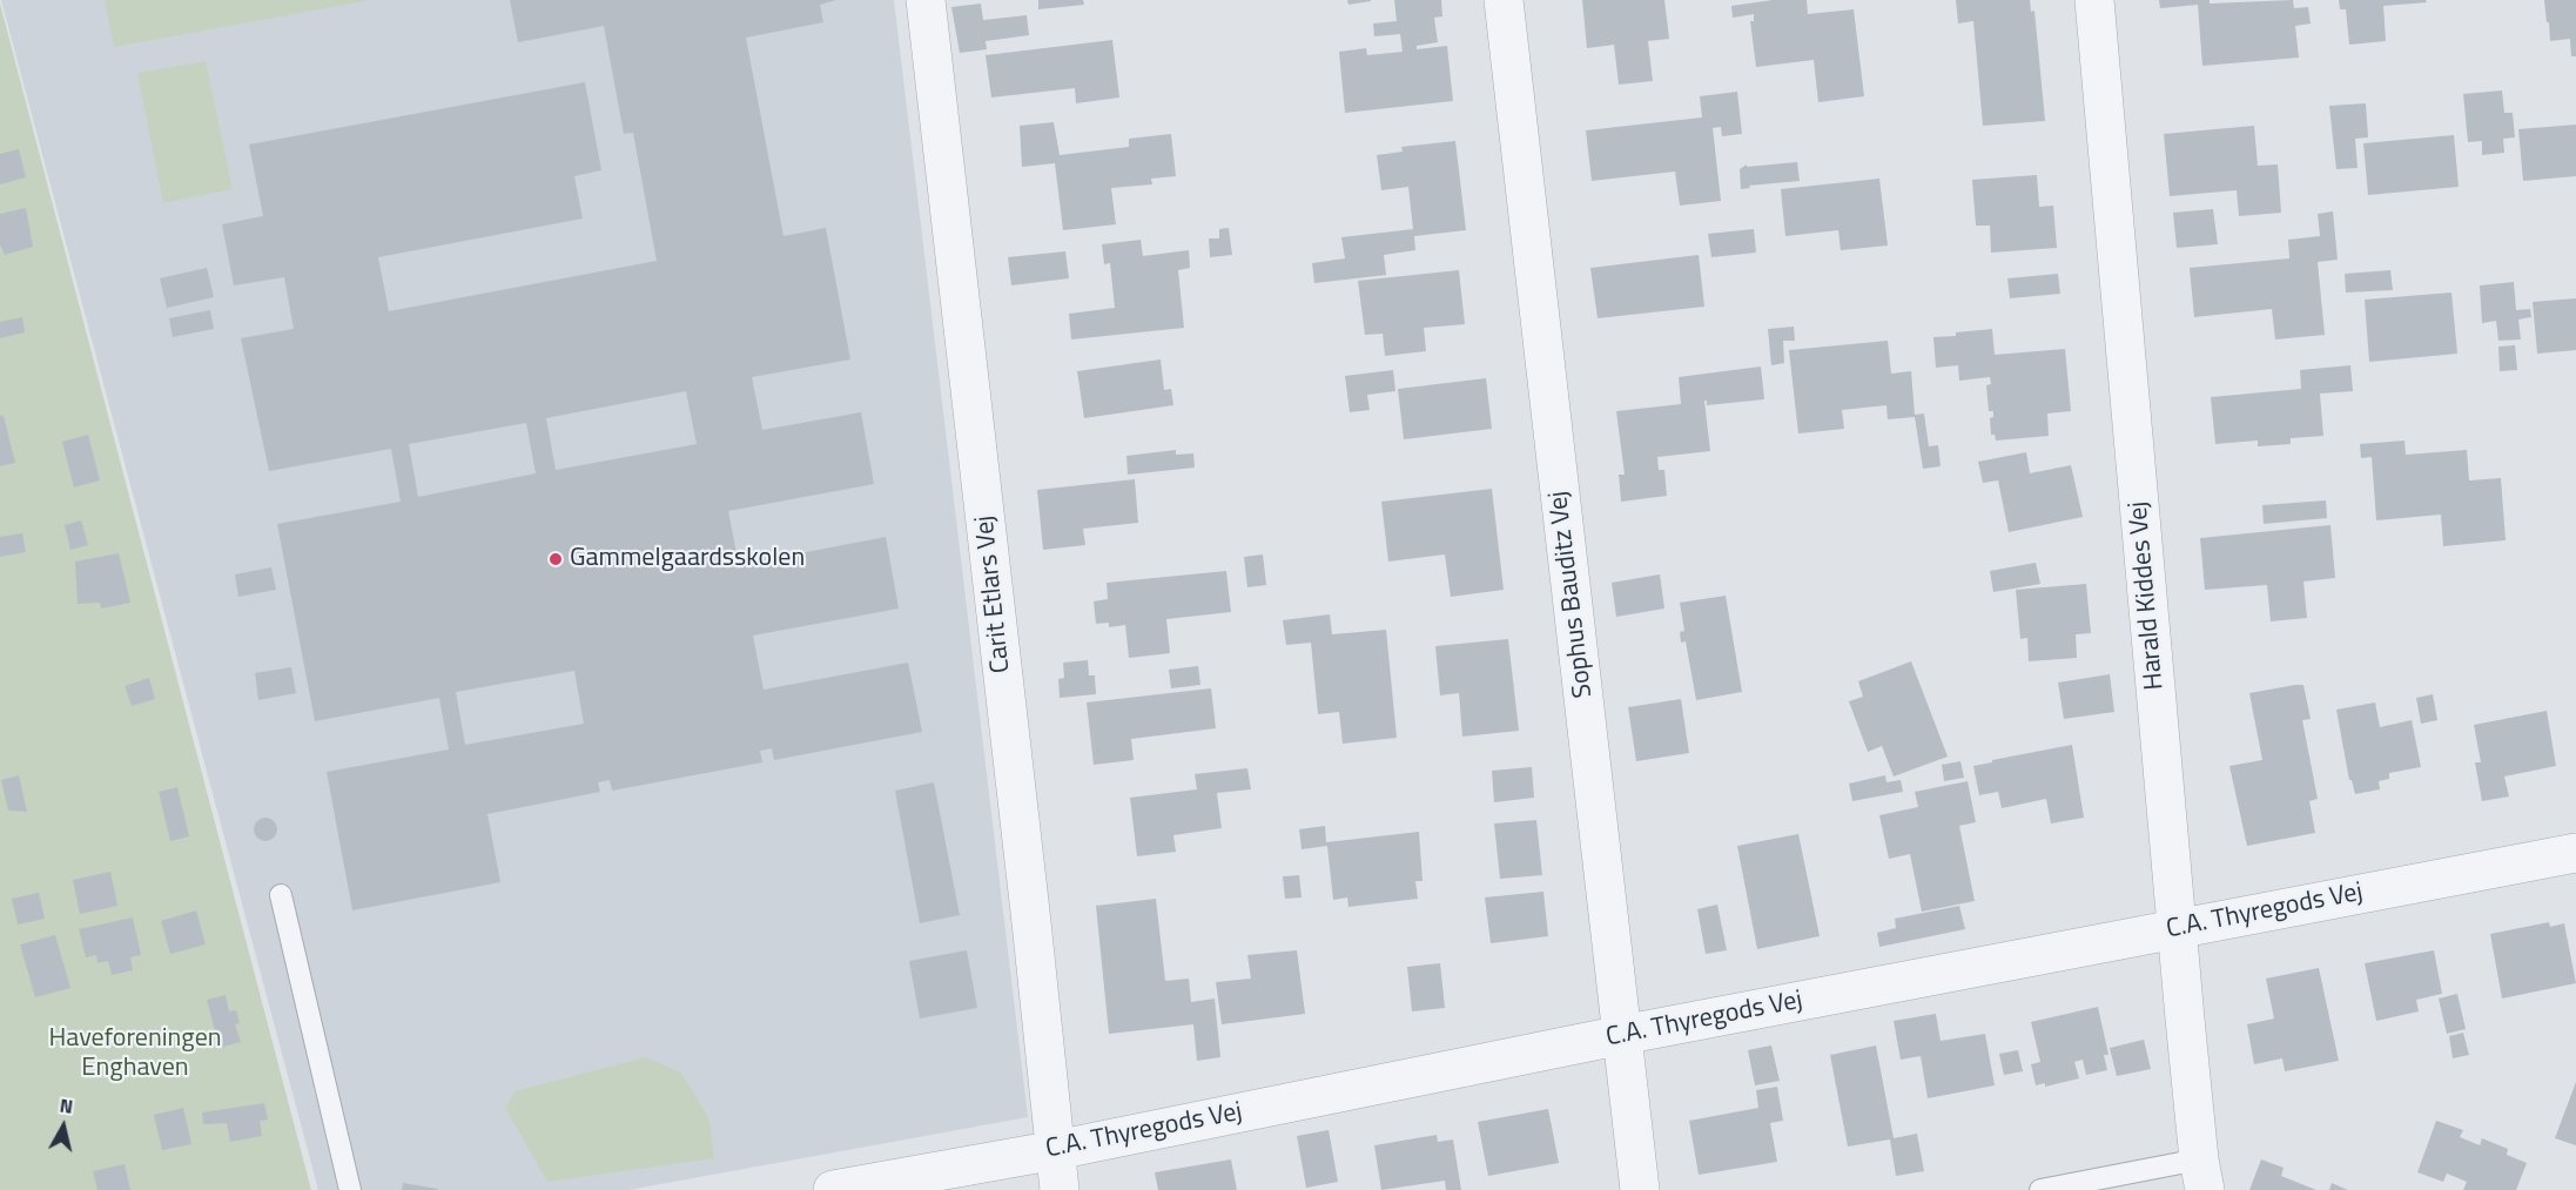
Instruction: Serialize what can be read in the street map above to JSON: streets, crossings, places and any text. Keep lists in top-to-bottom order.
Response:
{
  "streets": {
    "street": [
      "Carit Etlars Vej",
      "Sophus Bauditz Vej",
      "Harald Kiddes Vej",
      "C.A. Thyregods Vej"
    ]
  },
  "crossings": [
    ["Carit Etlars Vej", "C.A. Thyregods Vej"],
    ["Sophus Bauditz Vej", "C.A. Thyregods Vej"],
    ["Harald Kiddes Vej", "C.A. Thyregods Vej"]
  ],
  "parks": ["Haveforeningen Enghaven"],
  "places": ["Gammelgaardsskolen"],
  "north": "top"
}
